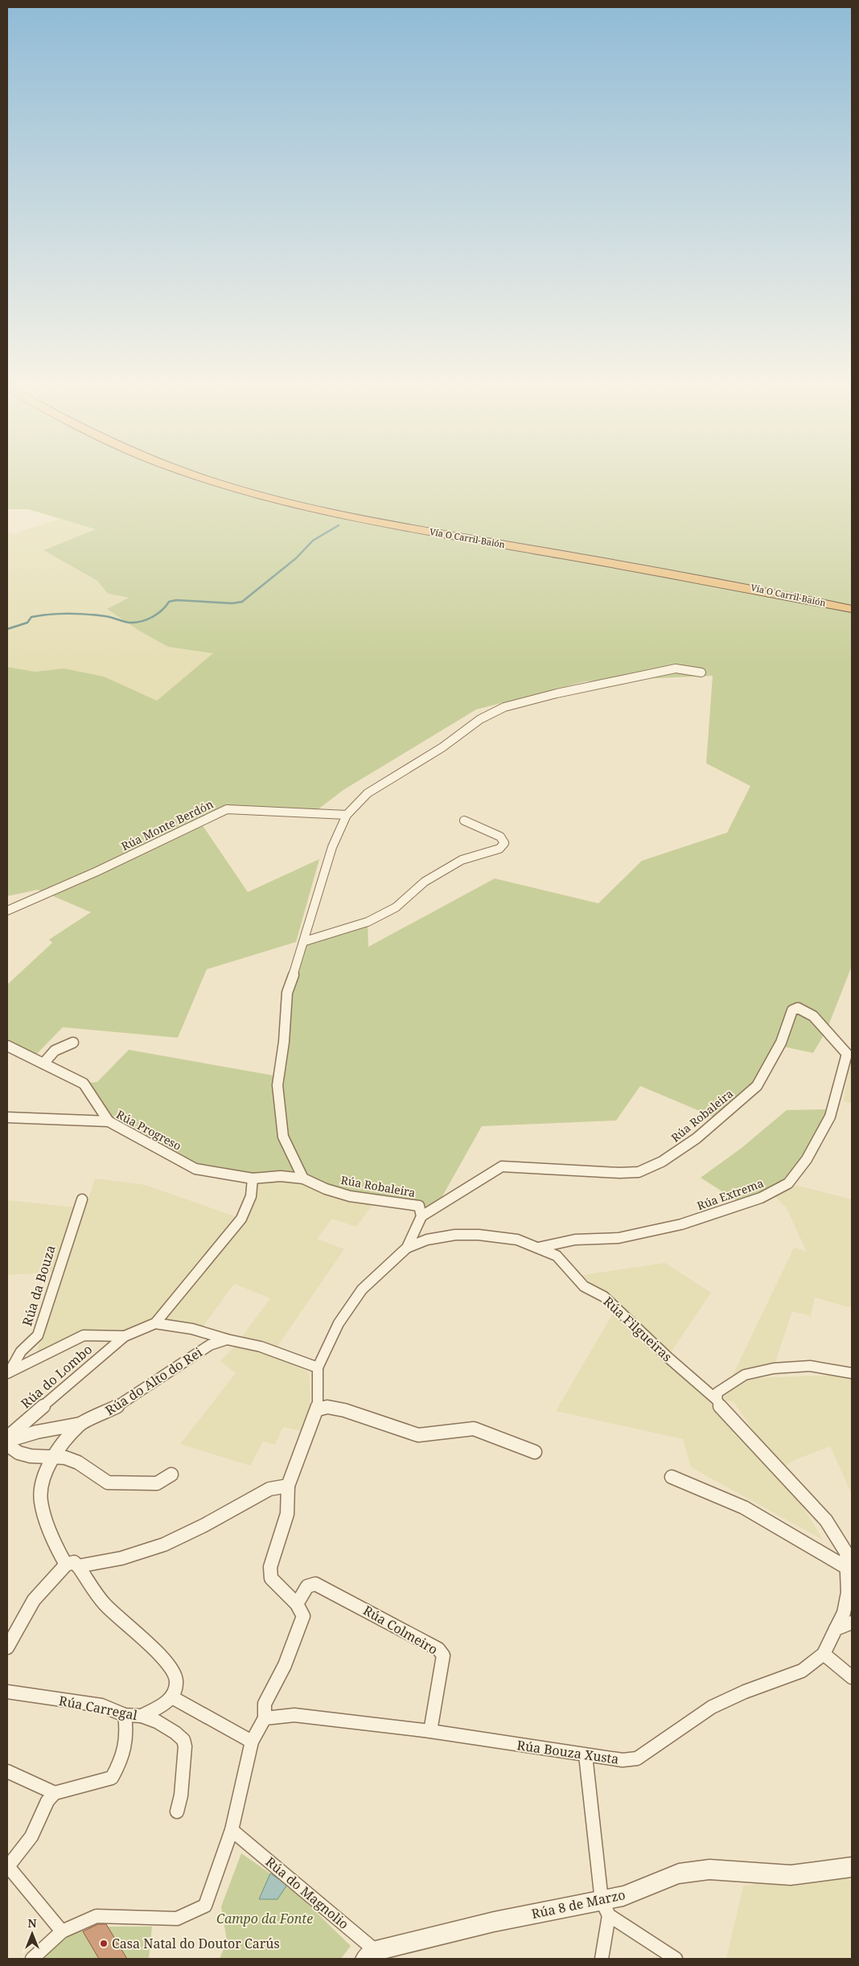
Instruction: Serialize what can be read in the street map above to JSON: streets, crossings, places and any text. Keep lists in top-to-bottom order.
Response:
{
  "streets": {
    "highway": ["Vía O Carril-Baión"],
    "street": [
      "Rúa Monte Berdón",
      "Rúa Robaleira",
      "Rúa Progreso",
      "Rúa Extrema",
      "Rúa da Bouza",
      "Rúa Filgueiras",
      "Rúa do Lombo",
      "Rúa do Alto do Rei",
      "Rúa Colmeiro",
      "Rúa Carregal",
      "Rúa Bouza Xusta",
      "Rúa do Magnolio",
      "Rúa 8 de Marzo"
    ]
  },
  "crossings": [
    ["Rúa Robaleira", "Rúa Progreso"],
    ["Rúa Robaleira", "Rúa Extrema"],
    ["Rúa Robaleira", "Rúa da Bouza"],
    ["Rúa Progreso", "Rúa da Bouza"],
    ["Rúa Extrema", "Rúa Filgueiras"],
    ["Rúa da Bouza", "Rúa do Lombo"],
    ["Rúa Filgueiras", "Rúa Bouza Xusta"],
    ["Rúa do Lombo", "Rúa do Alto do Rei"],
    ["Rúa Colmeiro", "Rúa Bouza Xusta"],
    ["Rúa do Magnolio", "Rúa 8 de Marzo"]
  ],
  "parks": ["Campo da Fonte"],
  "places": ["Casa Natal do Doutor Carús"],
  "north": "top"
}
